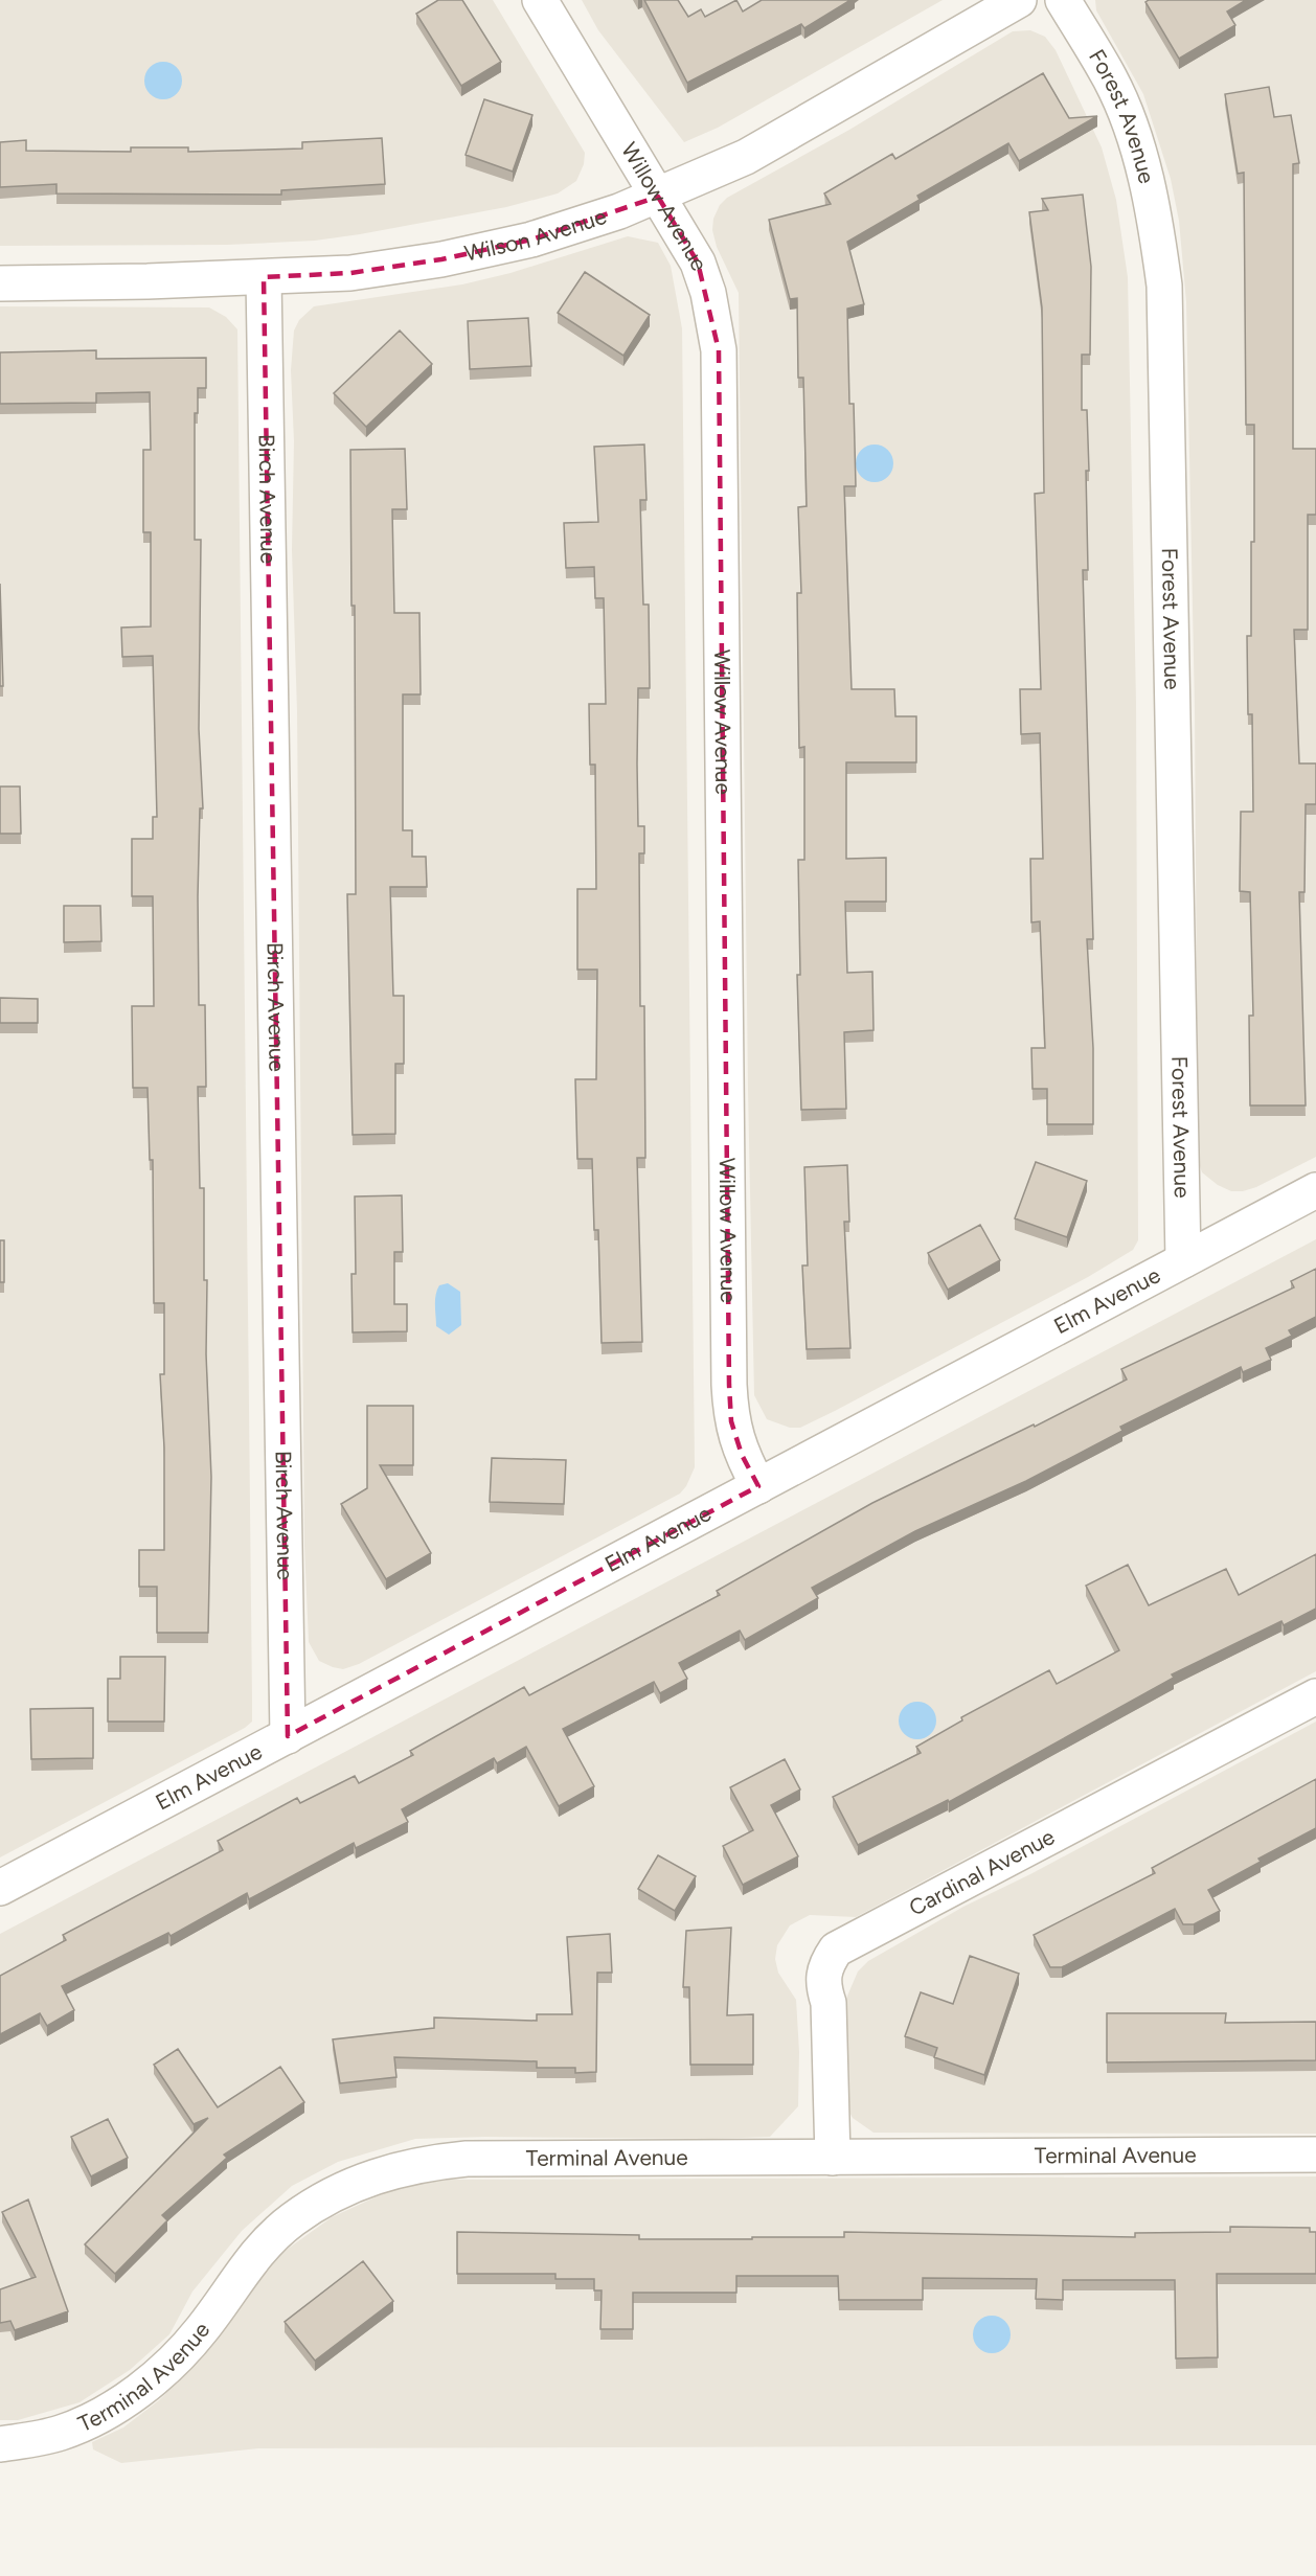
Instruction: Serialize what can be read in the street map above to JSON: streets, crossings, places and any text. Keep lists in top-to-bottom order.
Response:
{
  "streets": {
    "street": [
      "Forest Avenue",
      "Willow Avenue",
      "Wilson Avenue",
      "Birch Avenue",
      "Elm Avenue",
      "Cardinal Avenue",
      "Terminal Avenue"
    ]
  },
  "crossings": [
    ["Forest Avenue", "Elm Avenue"],
    ["Willow Avenue", "Wilson Avenue"],
    ["Willow Avenue", "Elm Avenue"],
    ["Wilson Avenue", "Birch Avenue"],
    ["Birch Avenue", "Elm Avenue"],
    ["Cardinal Avenue", "Terminal Avenue"]
  ]
}
